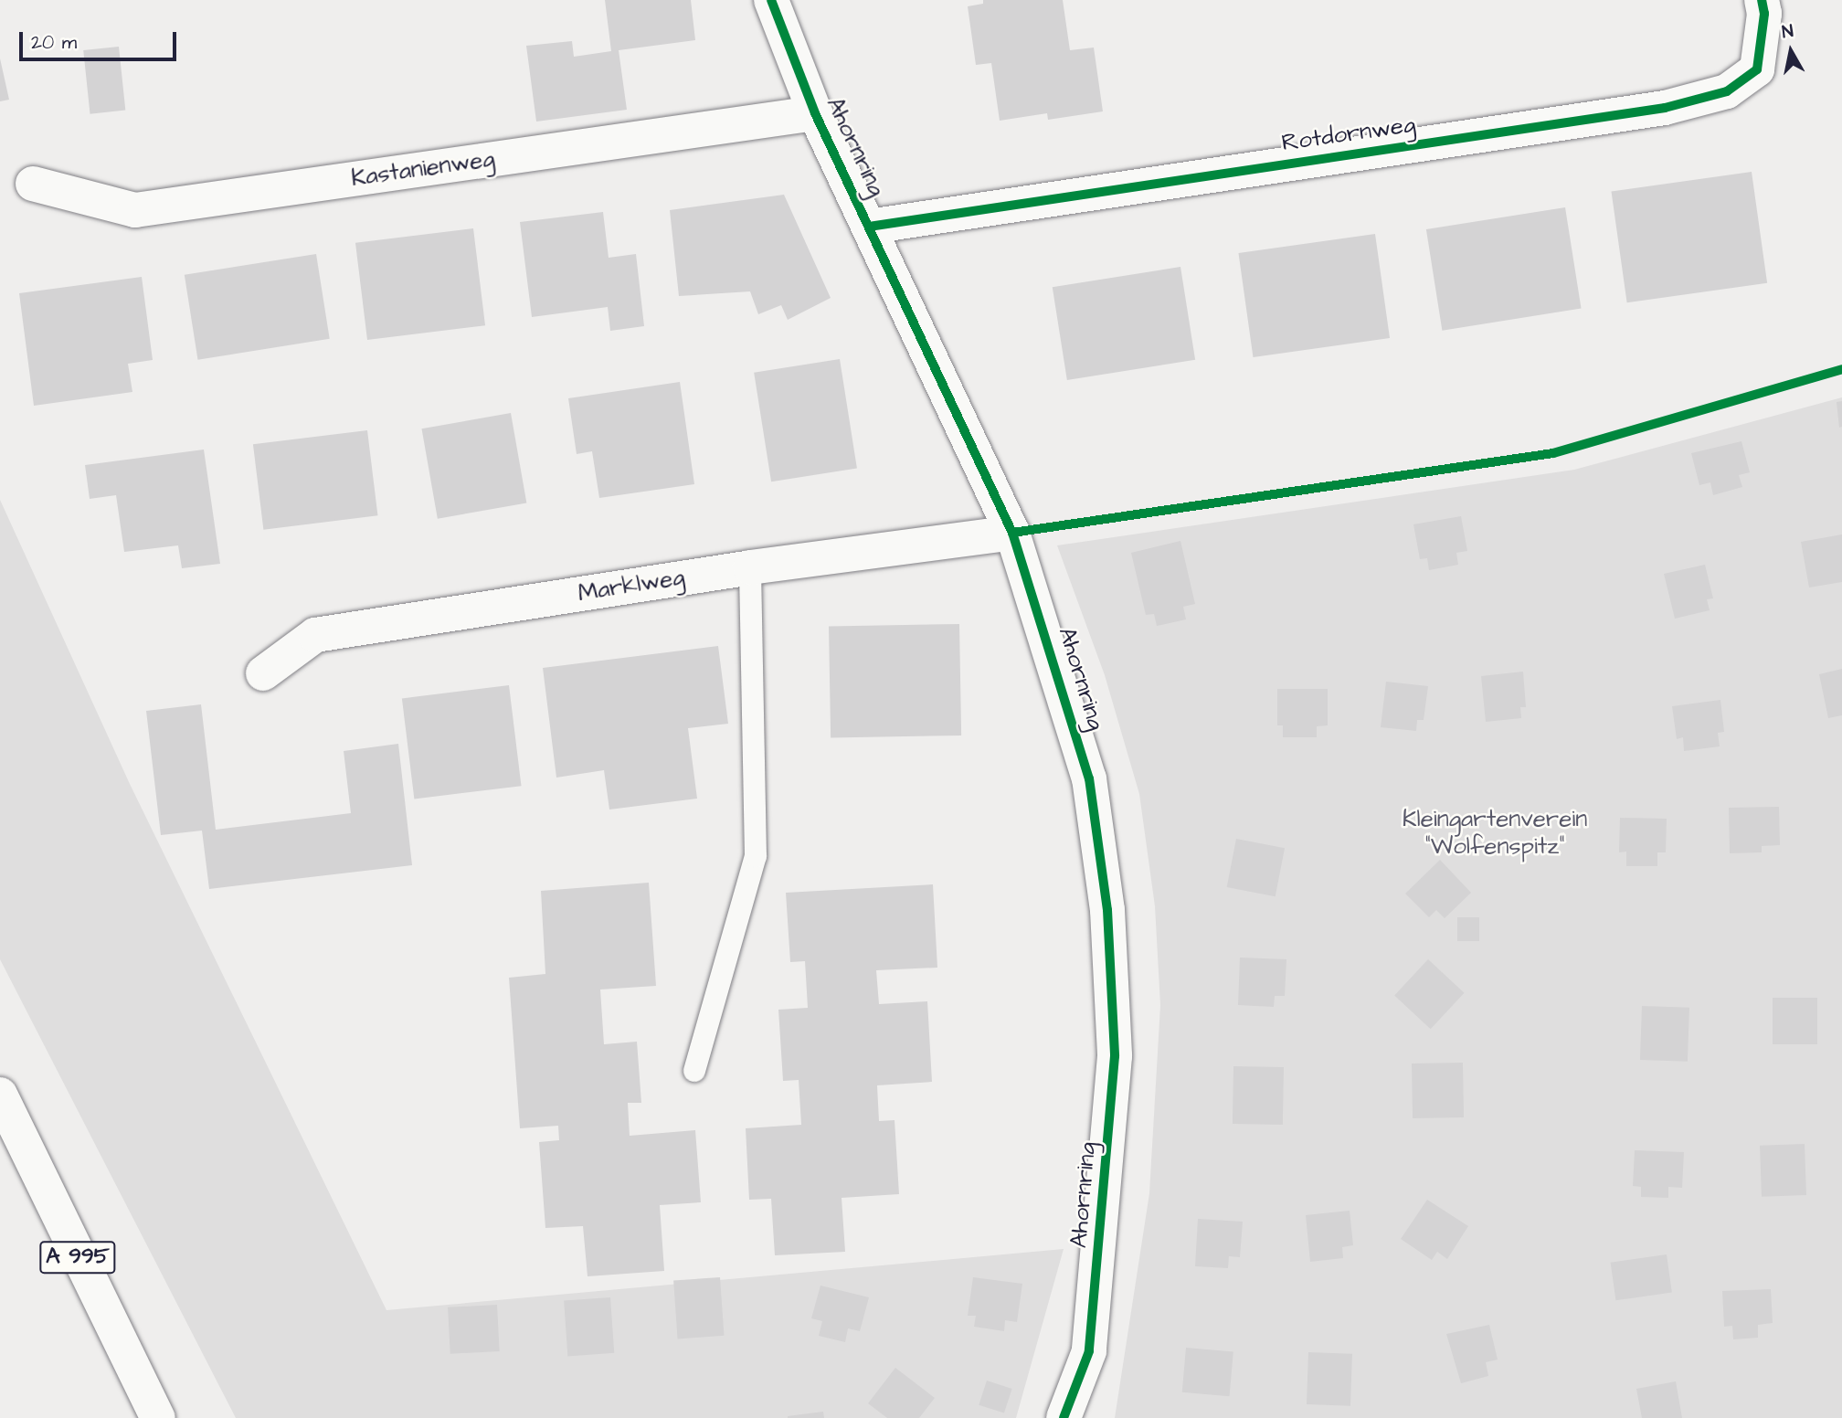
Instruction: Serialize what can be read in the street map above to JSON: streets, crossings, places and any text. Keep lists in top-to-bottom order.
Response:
{
  "streets": {
    "main road": [
      "Rotdornweg",
      "Ahornring",
      "Kastanienweg",
      "Marklweg",
      "A 995"
    ]
  },
  "crossings": [
    ["Rotdornweg", "Ahornring"],
    ["Ahornring", "Kastanienweg"],
    ["Ahornring", "Marklweg"]
  ],
  "parks": ["Kleingartenverein \"Wolfenspitz\""],
  "scale_bar": "20 m",
  "north": "top"
}
